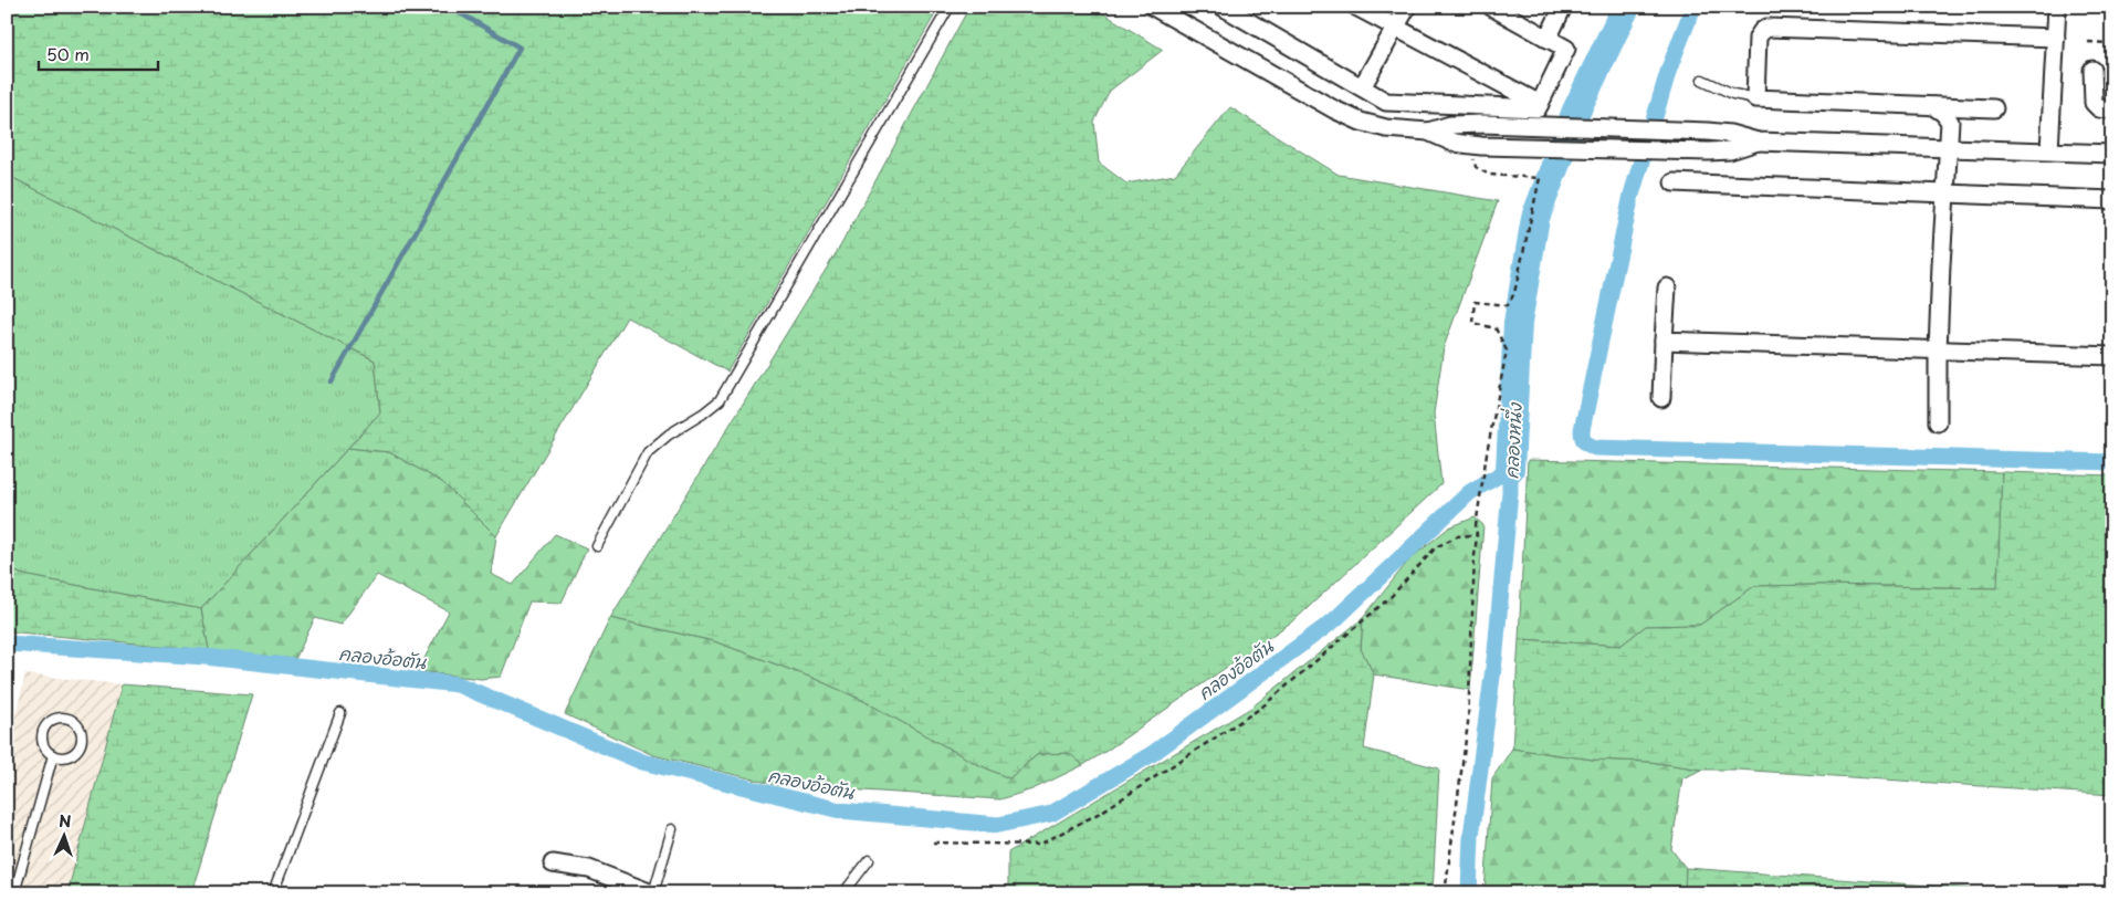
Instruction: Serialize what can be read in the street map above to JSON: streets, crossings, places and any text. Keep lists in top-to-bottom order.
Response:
{
  "water": ["คลองหนึ่ง", "คลองอ้อตัน"],
  "scale_bar": "50 m",
  "north": "top"
}
